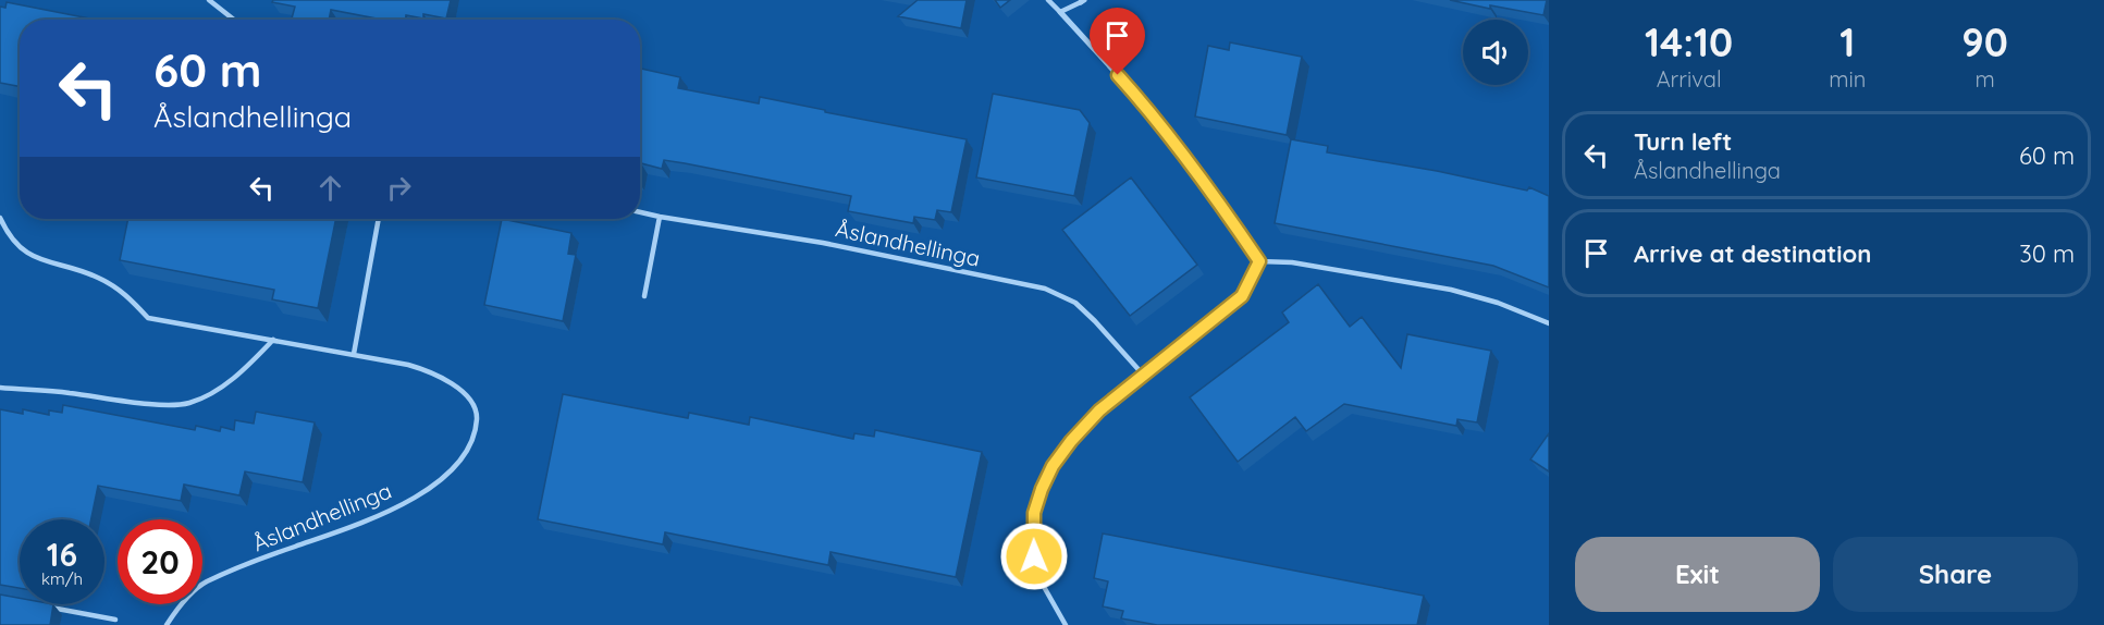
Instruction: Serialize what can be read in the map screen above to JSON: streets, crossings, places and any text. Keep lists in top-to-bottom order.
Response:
{
  "streets": {
    "lane": ["Åslandhellinga"]
  },
  "page": {
    "eta": [
      "14:10",
      "Arrival",
      "1",
      "min",
      "90",
      "m"
    ],
    "turn": ["60 m", "Åslandhellinga"],
    "list": [
      {
        "name": "Turn left",
        "note": "Åslandhellinga",
        "value": "60 m"
      },
      {
        "name": "Arrive at destination",
        "value": "30 m"
      }
    ],
    "speed": "16 km/h",
    "limit": "20",
    "buttons": ["Exit", "Share"]
  }
}
